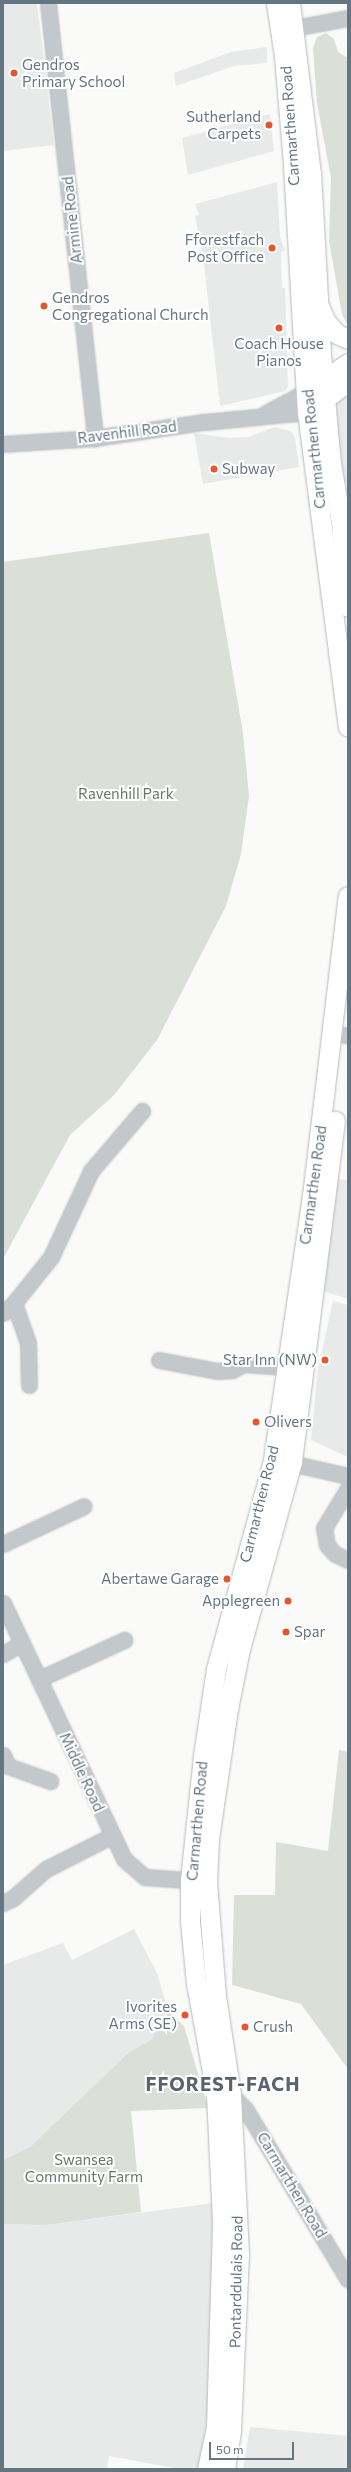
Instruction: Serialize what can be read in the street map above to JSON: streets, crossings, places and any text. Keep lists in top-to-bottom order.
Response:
{
  "streets": {
    "main road": ["Carmarthen Road", "Pontarddulais Road"],
    "street": ["Armine Road", "Ravenhill Road", "Middle Road"]
  },
  "crossings": [
    ["Carmarthen Road", "Ravenhill Road"],
    ["Carmarthen Road", "Middle Road"],
    ["Carmarthen Road", "Pontarddulais Road"],
    ["Armine Road", "Ravenhill Road"]
  ],
  "districts": ["FFOREST-FACH"],
  "parks": ["Ravenhill Park", "Swansea Community Farm"],
  "places": [
    "Gendros Primary School",
    "Sutherland Carpets",
    "Fforestfach Post Office",
    "Gendros Congregational Church",
    "Coach House Pianos",
    "Subway",
    "Star Inn (NW)",
    "Olivers",
    "Abertawe Garage",
    "Applegreen",
    "Spar",
    "Ivorites Arms (SE)",
    "Crush"
  ],
  "scale_bar": "50 m"
}
